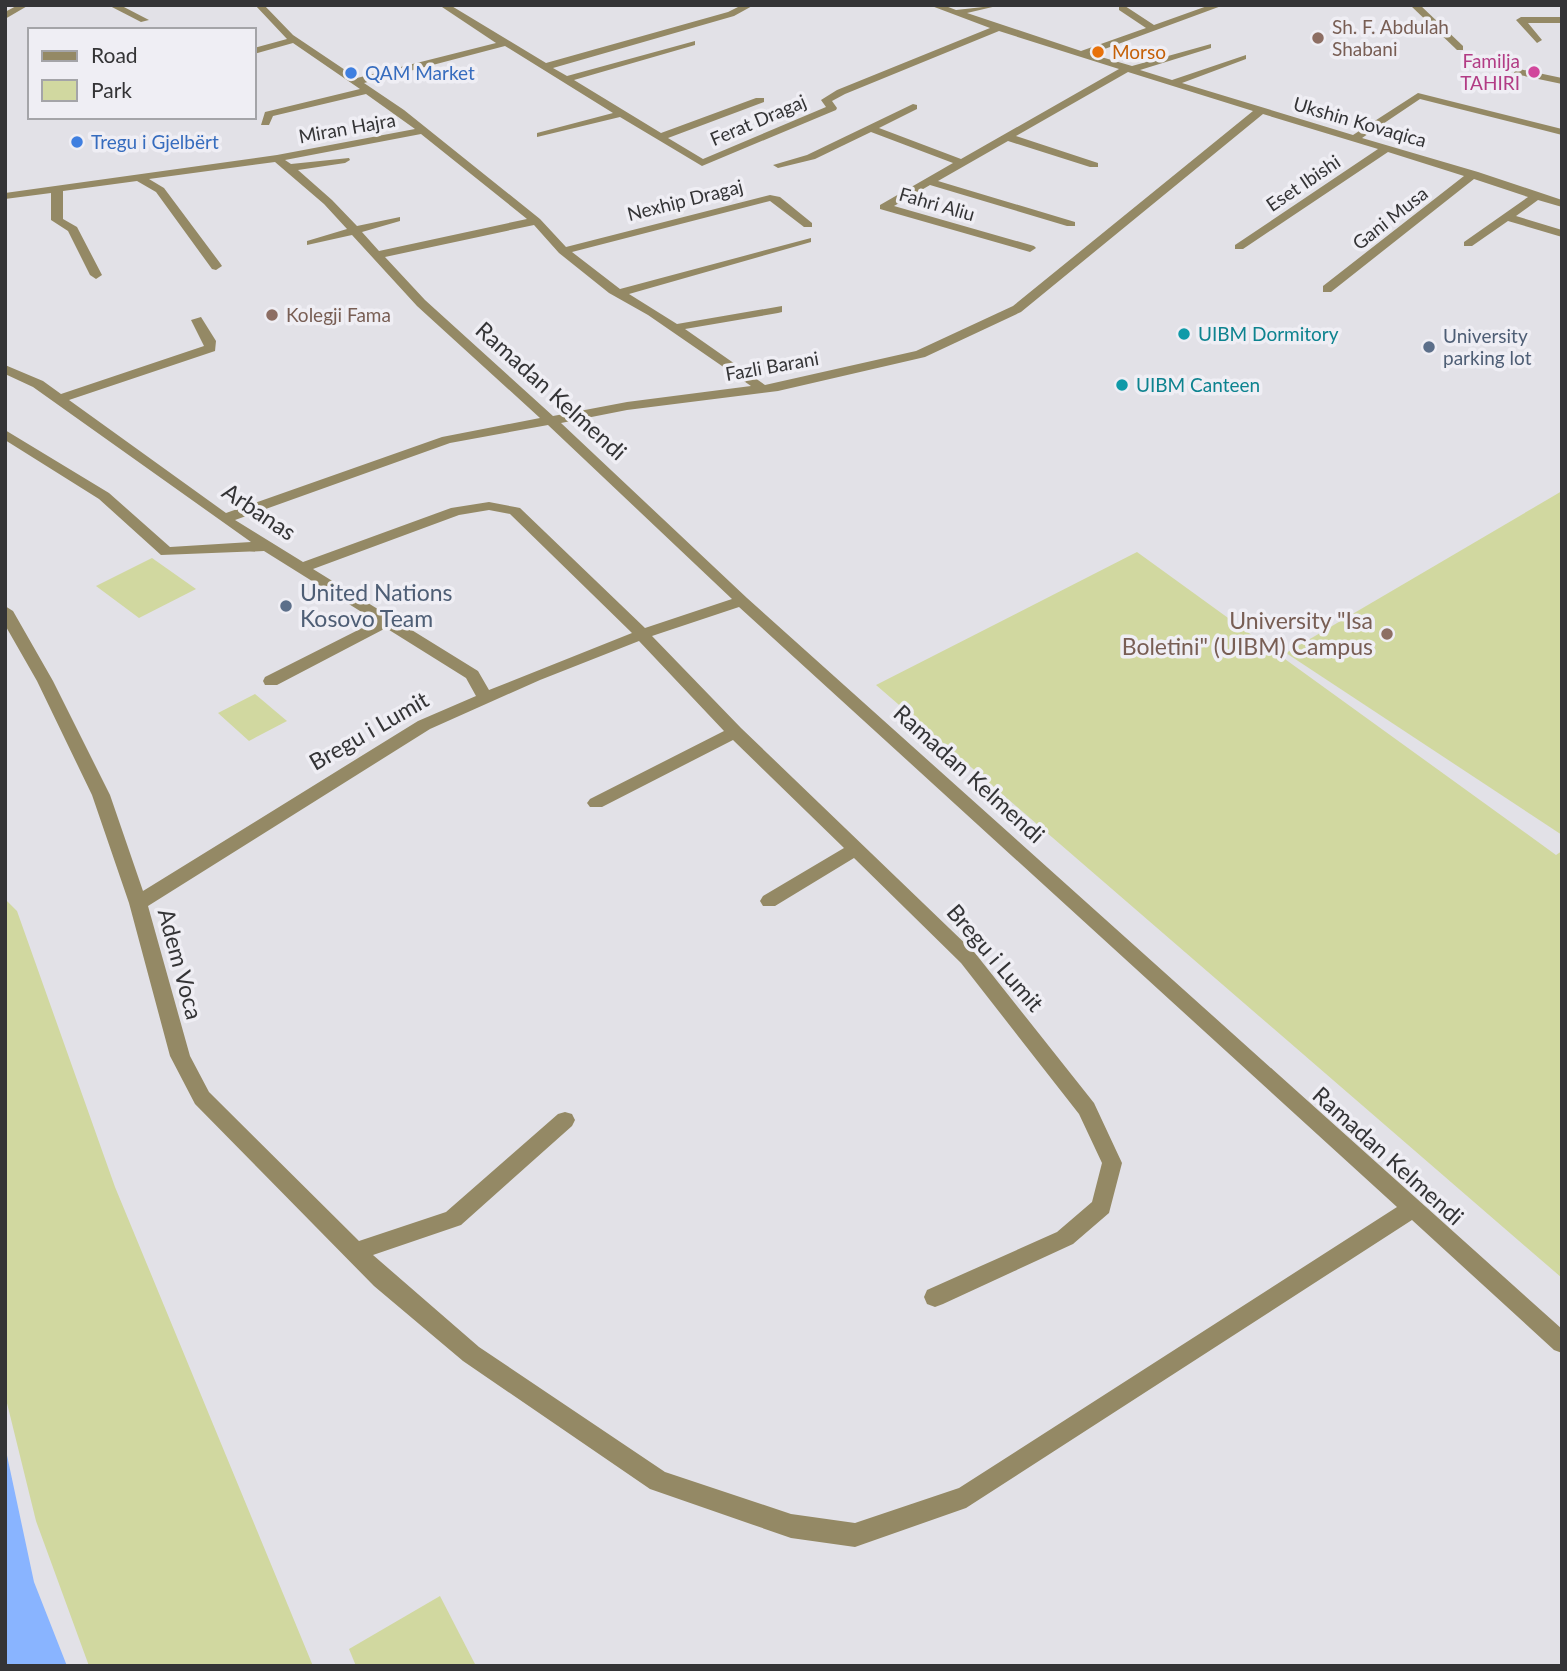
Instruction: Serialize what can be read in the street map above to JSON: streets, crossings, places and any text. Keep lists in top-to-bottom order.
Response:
{
  "streets": {
    "street": [
      "Ferat Dragaj",
      "Ukshin Kovaqica",
      "Miran Hajra",
      "Eset Ibishi",
      "Nexhip Dragaj",
      "Fahri Aliu",
      "Gani Musa",
      "Fazli Barani",
      "Ramadan Kelmendi",
      "Arbanas",
      "Bregu i Lumit",
      "Adem Voca"
    ]
  },
  "crossings": [
    ["Ferat Dragaj", "Ukshin Kovaqica"],
    ["Ukshin Kovaqica", "Eset Ibishi"],
    ["Ukshin Kovaqica", "Fahri Aliu"],
    ["Ukshin Kovaqica", "Gani Musa"],
    ["Ukshin Kovaqica", "Fazli Barani"],
    ["Miran Hajra", "Ramadan Kelmendi"],
    ["Fazli Barani", "Ramadan Kelmendi"],
    ["Fazli Barani", "Arbanas"],
    ["Ramadan Kelmendi", "Bregu i Lumit"],
    ["Ramadan Kelmendi", "Adem Voca"],
    ["Arbanas", "Bregu i Lumit"],
    ["Bregu i Lumit", "Adem Voca"]
  ],
  "places": [
    "Sh. F. Abdulah Shabani",
    "Morso",
    "Familja TAHIRI",
    "QAM Market",
    "Tregu i Gjelbërt",
    "Kolegji Fama",
    "UIBM Dormitory",
    "University parking lot",
    "UIBM Canteen",
    "United Nations Kosovo Team",
    "University \"Isa Boletini\" (UIBM) Campus"
  ],
  "legend": ["Road", "Park"]
}
